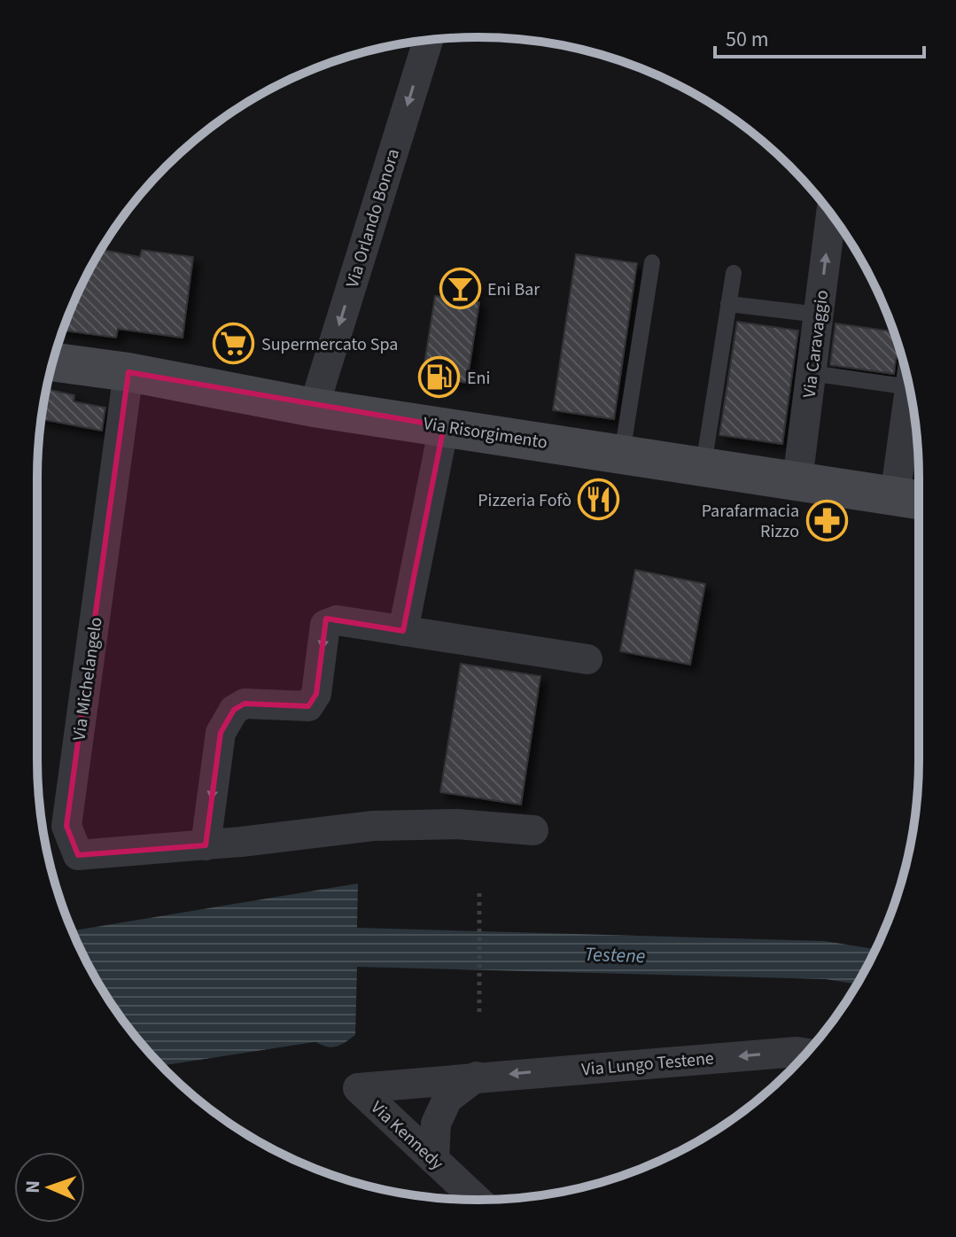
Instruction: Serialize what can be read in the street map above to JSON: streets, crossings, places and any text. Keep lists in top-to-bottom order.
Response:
{
  "streets": {
    "main road": ["Via Risorgimento"],
    "street": [
      "Via Orlando Bonora",
      "Via Caravaggio",
      "Via Michelangelo",
      "Via Lungo Testene",
      "Via Kennedy"
    ]
  },
  "crossings": [
    ["Via Orlando Bonora", "Via Risorgimento"],
    ["Via Caravaggio", "Via Risorgimento"],
    ["Via Risorgimento", "Via Michelangelo"],
    ["Via Lungo Testene", "Via Kennedy"]
  ],
  "one_way": ["Via Orlando Bonora", "Via Caravaggio", "Via Lungo Testene"],
  "water": ["Testene"],
  "places": {
    "bar": ["Eni Bar"],
    "supermarket": ["Supermercato Spa"],
    "fuel station": ["Eni"],
    "restaurant": ["Pizzeria Fofò"],
    "pharmacy": ["Parafarmacia Rizzo"]
  },
  "scale_bar": "50 m",
  "north": "left"
}
